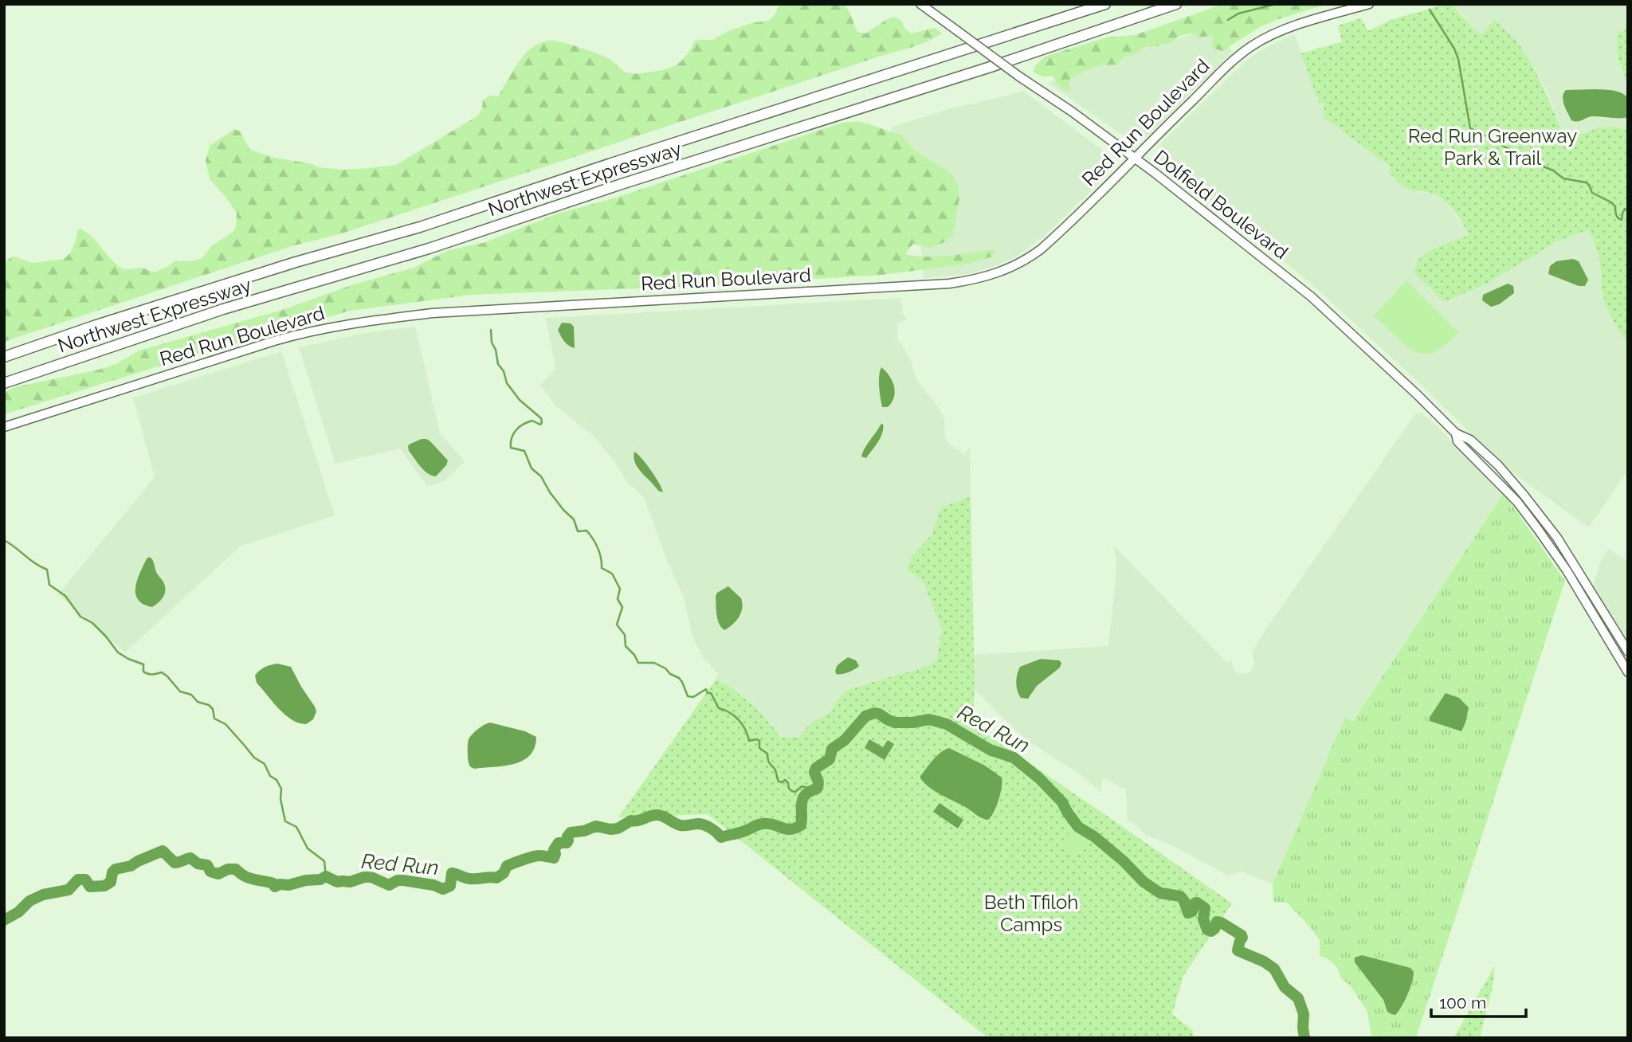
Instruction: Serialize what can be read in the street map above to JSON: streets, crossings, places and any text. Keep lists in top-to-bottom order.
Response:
{
  "streets": {
    "highway": ["Northwest Expressway"],
    "main road": ["Red Run Boulevard", "Dolfield Boulevard"]
  },
  "crossings": [
    ["Red Run Boulevard", "Dolfield Boulevard"]
  ],
  "water": ["Red Run"],
  "parks": ["Red Run Greenway Park & Trail", "Beth Tfiloh Camps"],
  "scale_bar": "100 m"
}
